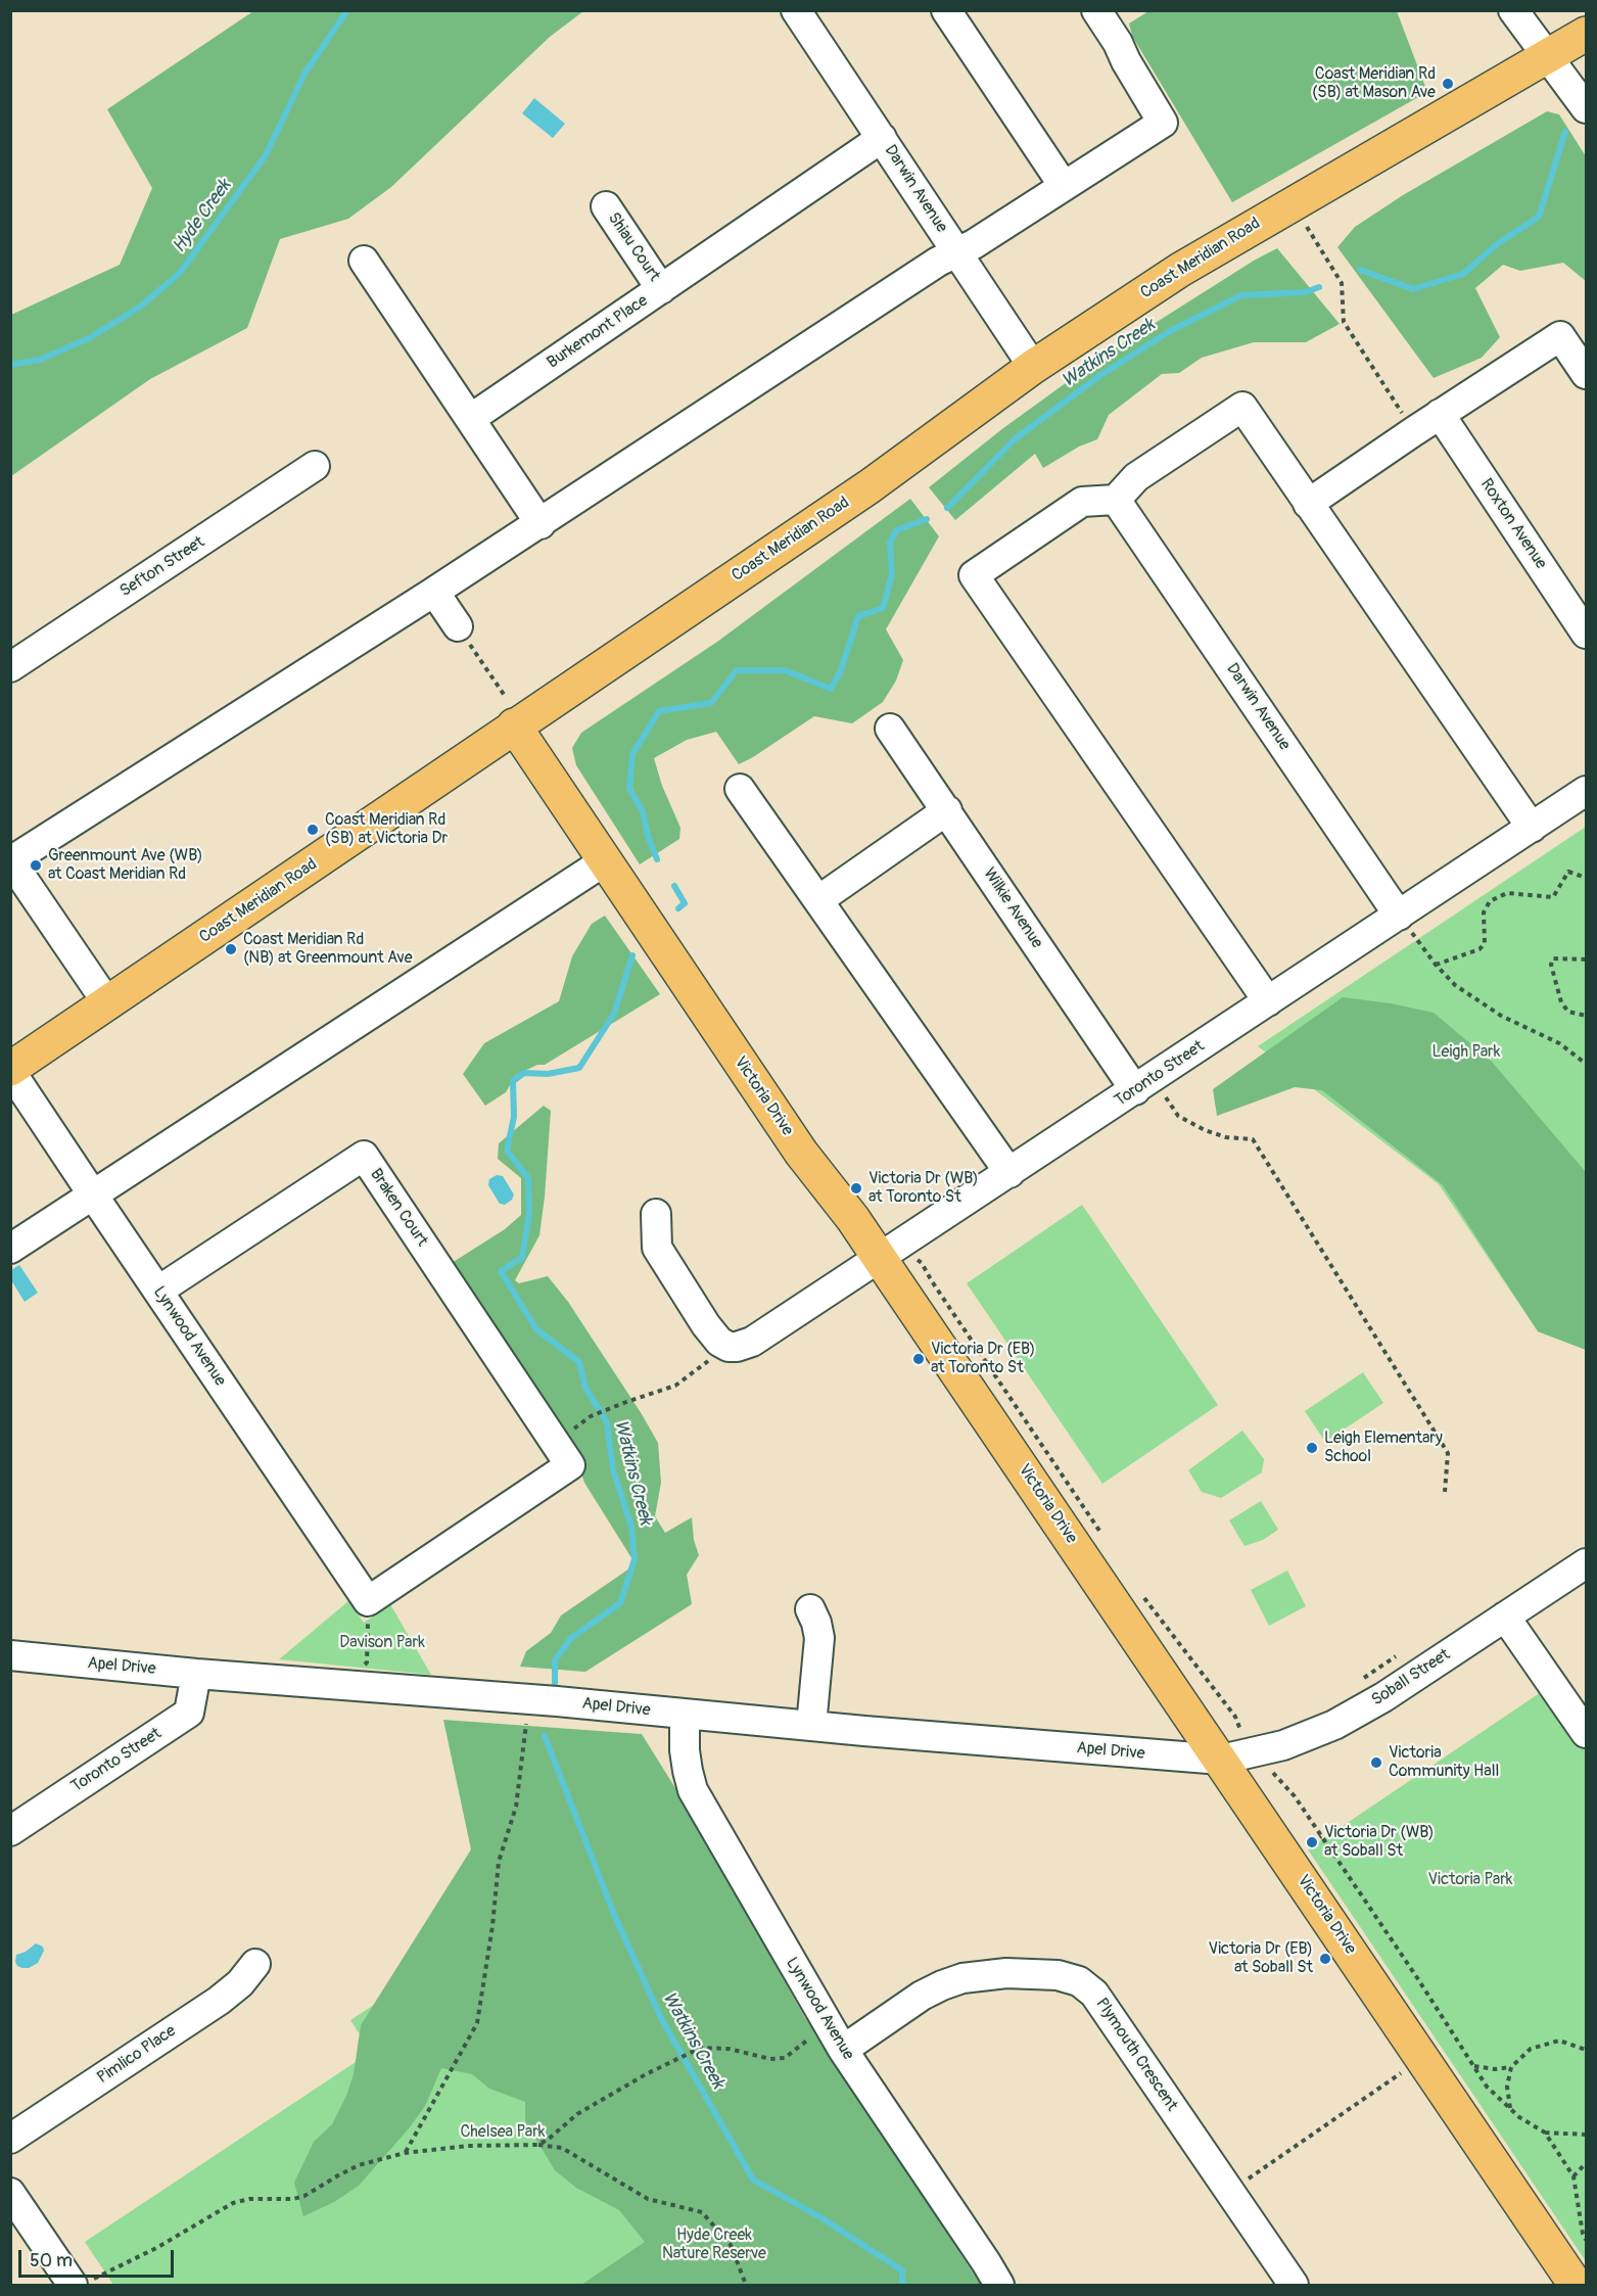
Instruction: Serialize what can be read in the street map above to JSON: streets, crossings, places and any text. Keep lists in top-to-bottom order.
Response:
{
  "streets": {
    "main road": ["Coast Meridian Road", "Victoria Drive"],
    "street": [
      "Darwin Avenue",
      "Shiau Court",
      "Burkemont Place",
      "Roxton Avenue",
      "Sefton Street",
      "Wilkie Avenue",
      "Toronto Street",
      "Braken Court",
      "Lynwood Avenue",
      "Apel Drive",
      "Soball Street",
      "Pimlico Place",
      "Plymouth Crescent"
    ]
  },
  "crossings": [
    ["Darwin Avenue", "Coast Meridian Road"],
    ["Darwin Avenue", "Burkemont Place"],
    ["Darwin Avenue", "Toronto Street"],
    ["Shiau Court", "Burkemont Place"],
    ["Coast Meridian Road", "Victoria Drive"],
    ["Coast Meridian Road", "Lynwood Avenue"],
    ["Wilkie Avenue", "Toronto Street"],
    ["Toronto Street", "Victoria Drive"],
    ["Toronto Street", "Apel Drive"],
    ["Victoria Drive", "Apel Drive"],
    ["Victoria Drive", "Soball Street"],
    ["Braken Court", "Lynwood Avenue"],
    ["Lynwood Avenue", "Apel Drive"],
    ["Lynwood Avenue", "Plymouth Crescent"],
    ["Apel Drive", "Soball Street"]
  ],
  "water": ["Hyde Creek", "Watkins Creek"],
  "parks": [
    "Leigh Park",
    "Davison Park",
    "Victoria Park",
    "Chelsea Park",
    "Hyde Creek Nature Reserve"
  ],
  "places": [
    "Coast Meridian Rd (SB) at Mason Ave",
    "Coast Meridian Rd (SB) at Victoria Dr",
    "Greenmount Ave (WB) at Coast Meridian Rd",
    "Coast Meridian Rd (NB) at Greenmount Ave",
    "Victoria Dr (WB) at Toronto St",
    "Victoria Dr (EB) at Toronto St",
    "Leigh Elementary School",
    "Victoria Community Hall",
    "Victoria Dr (WB) at Soball St",
    "Victoria Dr (EB) at Soball St"
  ],
  "scale_bar": "50 m"
}
